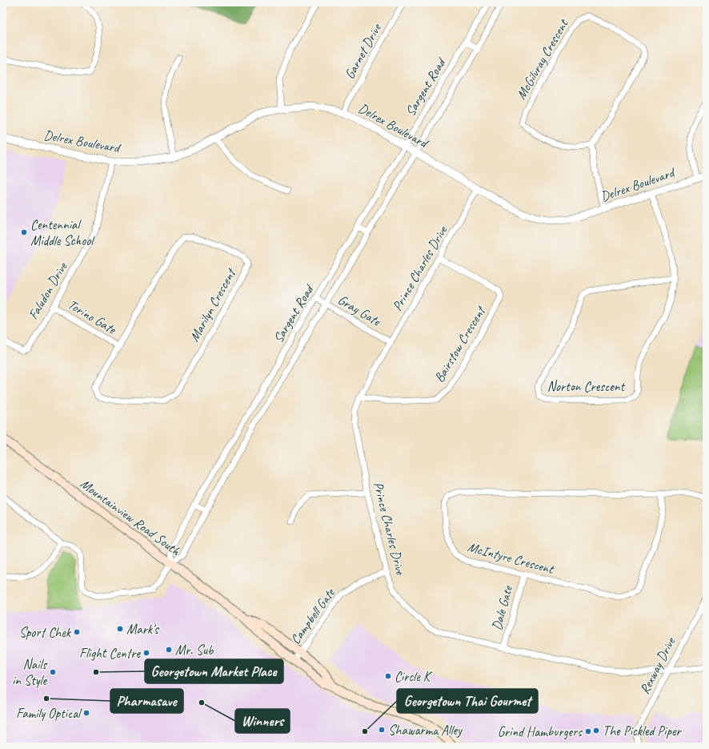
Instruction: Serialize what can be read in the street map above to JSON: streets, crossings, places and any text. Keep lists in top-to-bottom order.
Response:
{
  "streets": {
    "main road": ["Mountainview Road South"],
    "street": [
      "Garnet Drive",
      "McGilvray Crescent",
      "Sargent Road",
      "Delrex Boulevard",
      "Prince Charles Drive",
      "Faludon Drive",
      "Marilyn Crescent",
      "Gray Gate",
      "Torino Gate",
      "Bairstow Crescent",
      "Norton Crescent",
      "McIntyre Crescent",
      "Dale Gate",
      "Campbell Gate",
      "Rexway Drive"
    ]
  },
  "crossings": [
    ["Garnet Drive", "Delrex Boulevard"],
    ["Sargent Road", "Delrex Boulevard"],
    ["Sargent Road", "Gray Gate"],
    ["Sargent Road", "Mountainview Road South"],
    ["Delrex Boulevard", "Prince Charles Drive"],
    ["Delrex Boulevard", "Faludon Drive"],
    ["Delrex Boulevard", "Norton Crescent"],
    ["Prince Charles Drive", "Gray Gate"],
    ["Prince Charles Drive", "Bairstow Crescent"],
    ["Prince Charles Drive", "Dale Gate"],
    ["Prince Charles Drive", "Campbell Gate"],
    ["Prince Charles Drive", "Rexway Drive"],
    ["Faludon Drive", "Torino Gate"],
    ["Marilyn Crescent", "Torino Gate"],
    ["Mountainview Road South", "Campbell Gate"],
    ["McIntyre Crescent", "Dale Gate"]
  ],
  "places": [
    "Centennial Middle School",
    "Mark's",
    "Sport Chek",
    "Mr. Sub",
    "Flight Centre",
    "Nails in Style",
    "Georgetown Market Place",
    "Circle K",
    "Pharmasave",
    "Winners",
    "Family Optical",
    "Shawarma Alley",
    "The Pickled Piper",
    "Georgetown Thai Gourmet",
    "Grind Hamburgers"
  ]
}
